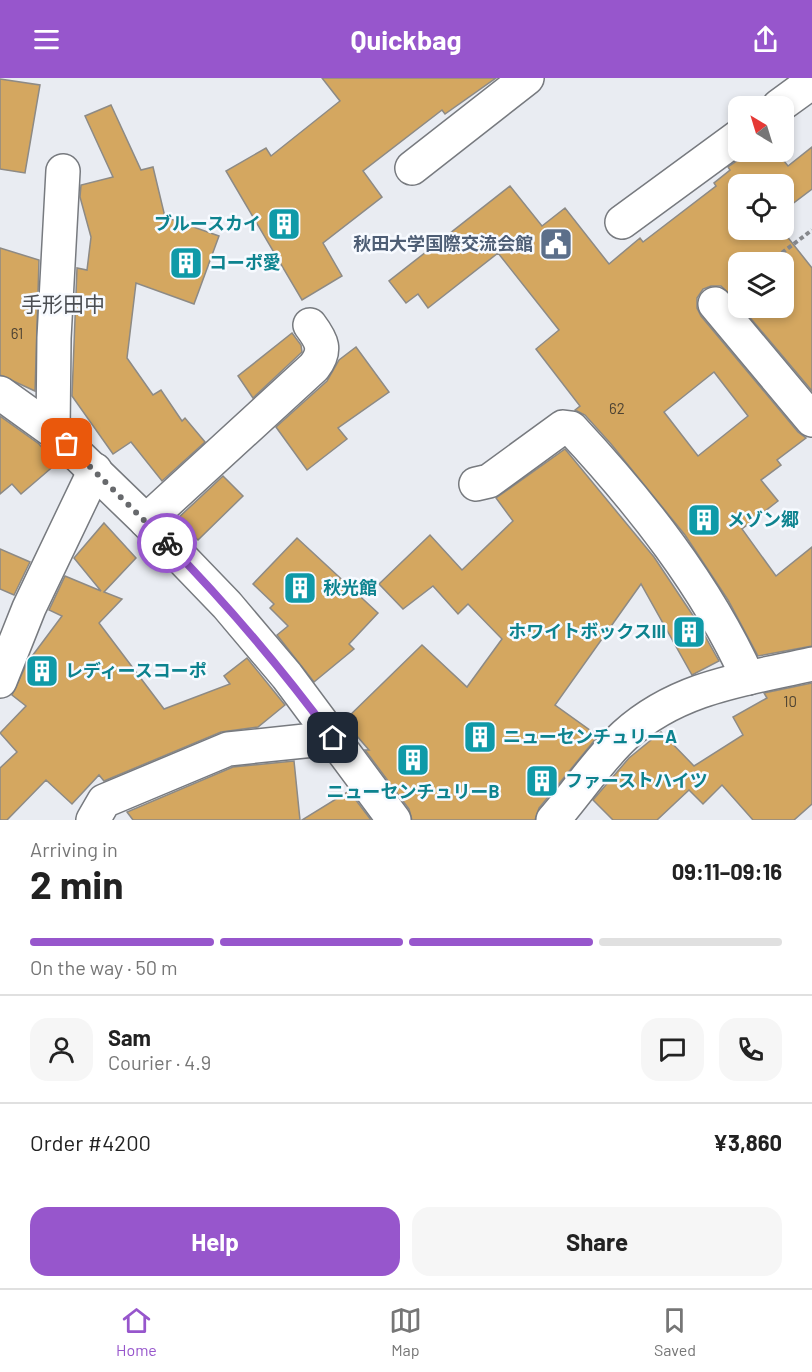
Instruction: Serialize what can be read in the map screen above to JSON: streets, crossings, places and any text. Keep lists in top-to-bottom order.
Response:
{
  "districts": ["手形田中"],
  "places": {
    "building": [
      "ブルースカイ",
      "コーポ愛",
      "メゾン郷",
      "秋光館",
      "ホワイトボックスIII",
      "レディースコーポ",
      "ニューセンチュリーA",
      "ニューセンチュリーB",
      "ファーストハイツ"
    ],
    "public building": ["秋田大学国際交流会館"]
  },
  "house_numbers": ["61", "62", "10"],
  "north": "top left",
  "page": {
    "header": "Quickbag",
    "heading": ["2 min", "Arriving in", "09:11–09:16"],
    "panel": [
      "Sam",
      "Courier · 4.9",
      "Order #4200",
      "¥3,860"
    ],
    "bar": "On the way · 50 m",
    "buttons": ["Help", "Share"],
    "tabs": ["Home", "Map", "Saved"]
  }
}
